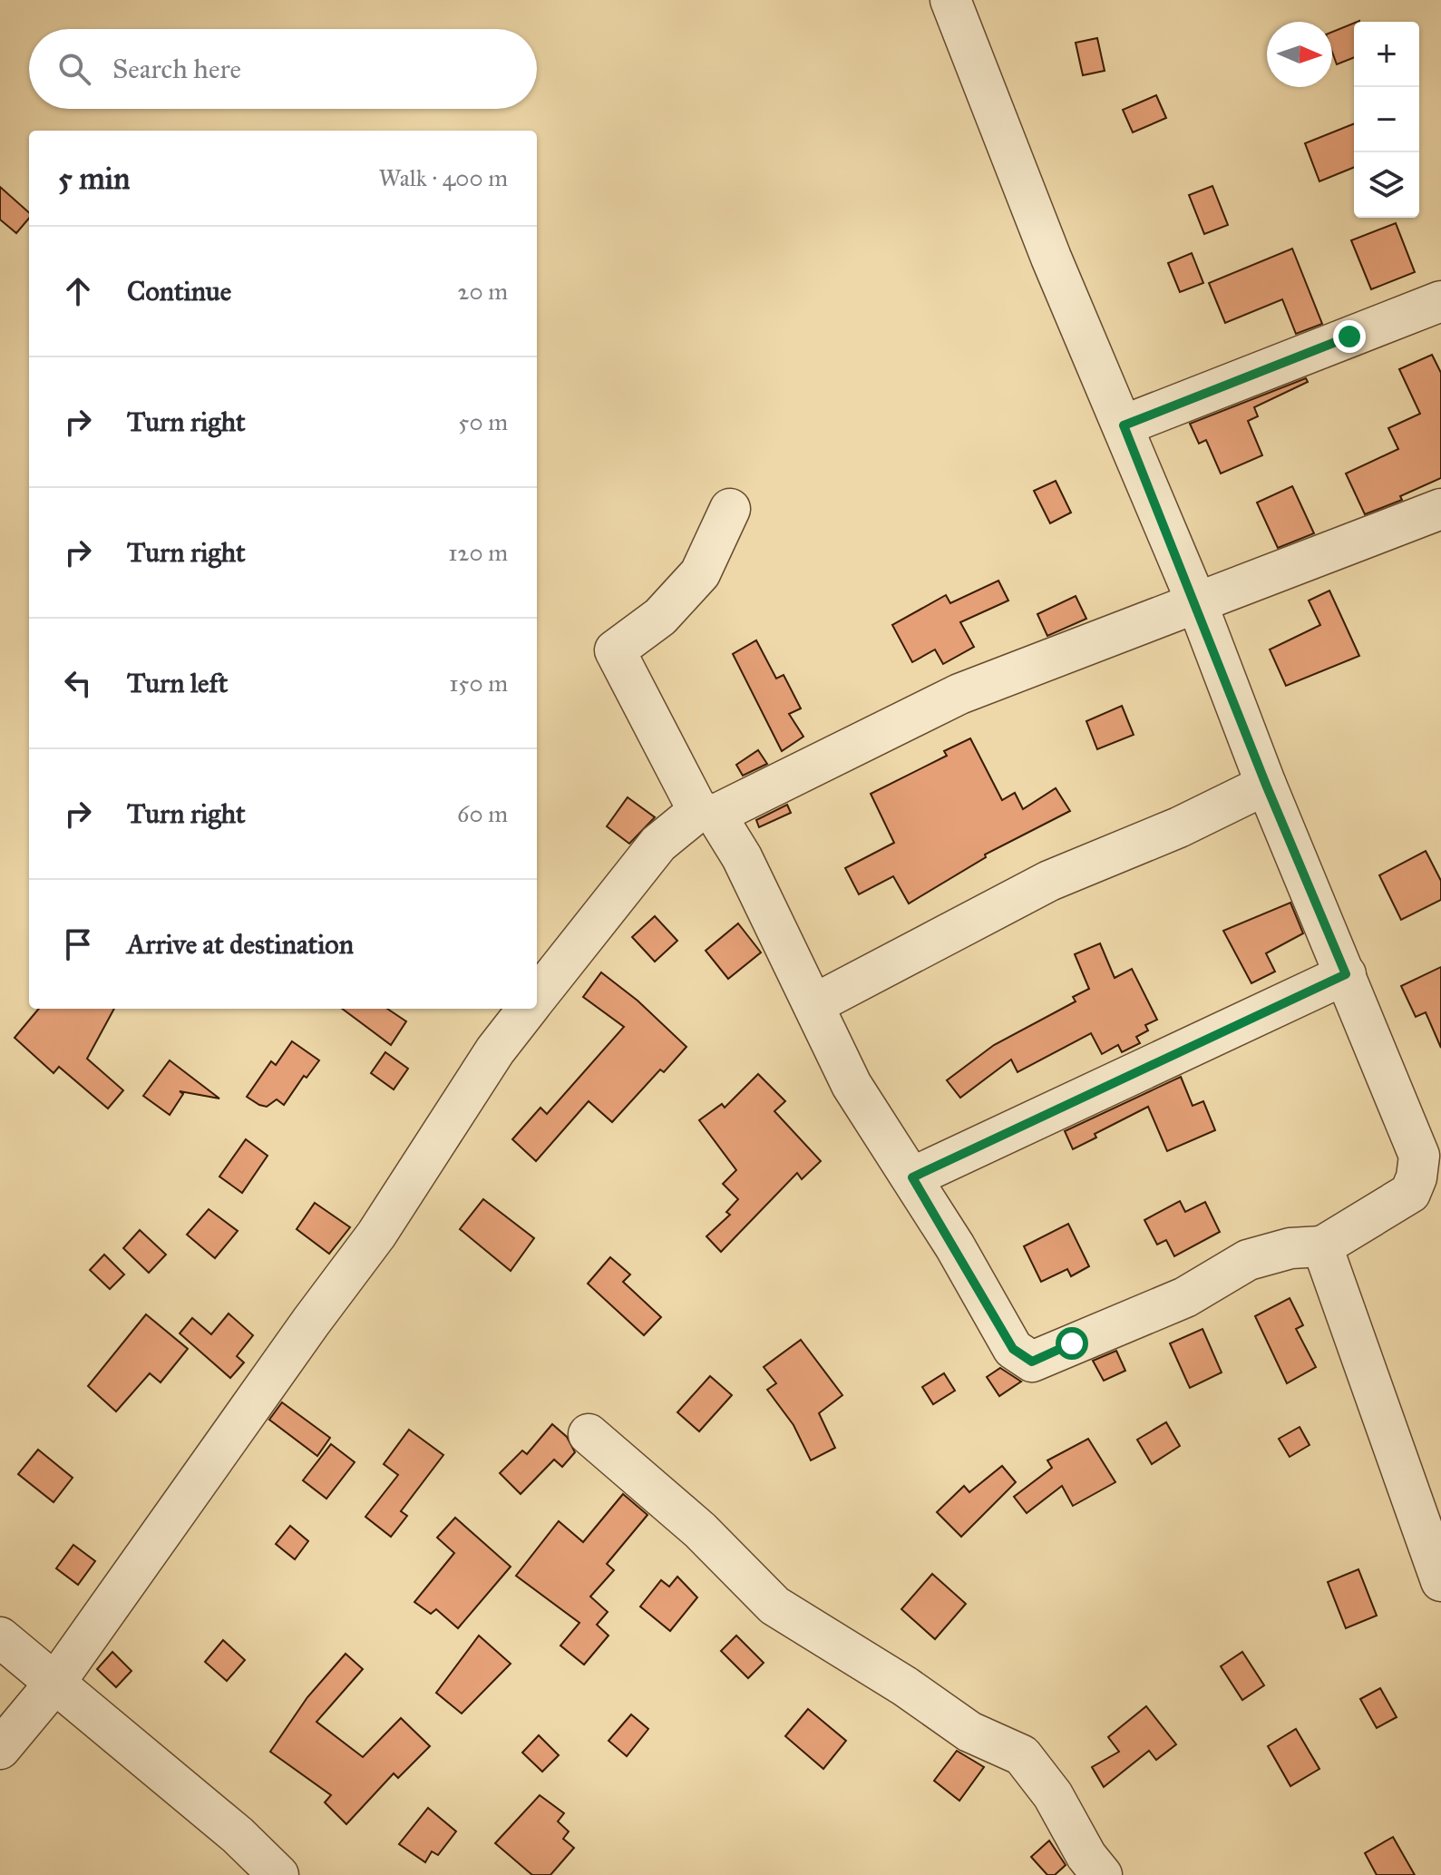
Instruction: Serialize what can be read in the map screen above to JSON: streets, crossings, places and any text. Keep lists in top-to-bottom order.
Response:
{
  "north": "right",
  "page": {
    "map_buttons": ["+", "−"],
    "search": "Search here",
    "heading": ["5 min", "Walk · 400 m"],
    "list": [
      ["Continue", "20 m"],
      ["Turn right", "50 m"],
      ["Turn right", "120 m"],
      ["Turn left", "150 m"],
      ["Turn right", "60 m"],
      "Arrive at destination"
    ]
  }
}
